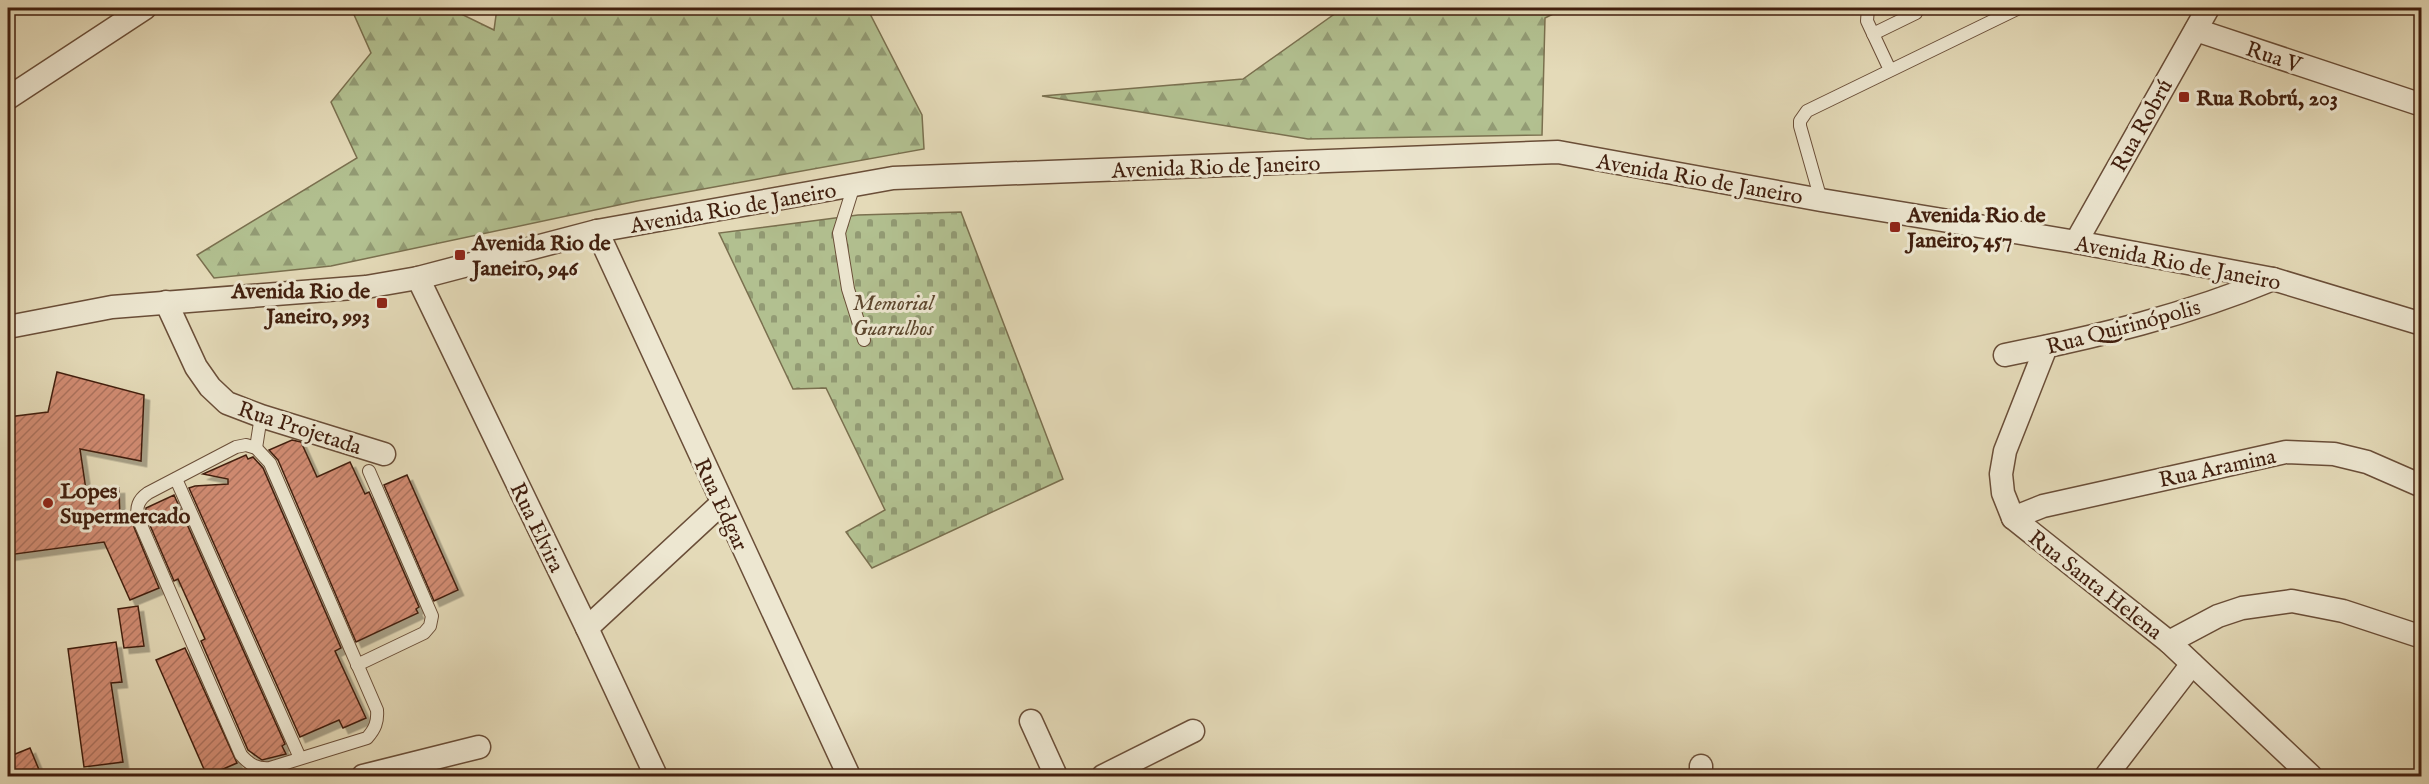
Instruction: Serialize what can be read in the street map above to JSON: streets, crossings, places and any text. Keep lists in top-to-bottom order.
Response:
{
  "streets": {
    "street": [
      "Rua V",
      "Rua Robrú",
      "Avenida Rio de Janeiro",
      "Rua Quirinópolis",
      "Rua Projetada",
      "Rua Aramina",
      "Rua Edgar",
      "Rua Elvira",
      "Rua Santa Helena"
    ]
  },
  "crossings": [
    ["Rua V", "Rua Robrú"],
    ["Rua Robrú", "Avenida Rio de Janeiro"],
    ["Avenida Rio de Janeiro", "Rua Quirinópolis"],
    ["Avenida Rio de Janeiro", "Rua Projetada"],
    ["Avenida Rio de Janeiro", "Rua Edgar"],
    ["Avenida Rio de Janeiro", "Rua Elvira"],
    ["Rua Quirinópolis", "Rua Santa Helena"],
    ["Rua Aramina", "Rua Santa Helena"]
  ],
  "parks": ["Memorial Guarulhos"],
  "places": {
    "transit": [
      "Rua Robrú, 203",
      "Avenida Rio de Janeiro, 457",
      "Avenida Rio de Janeiro, 946",
      "Avenida Rio de Janeiro, 993"
    ],
    "other": ["Lopes Supermercado"]
  }
}
